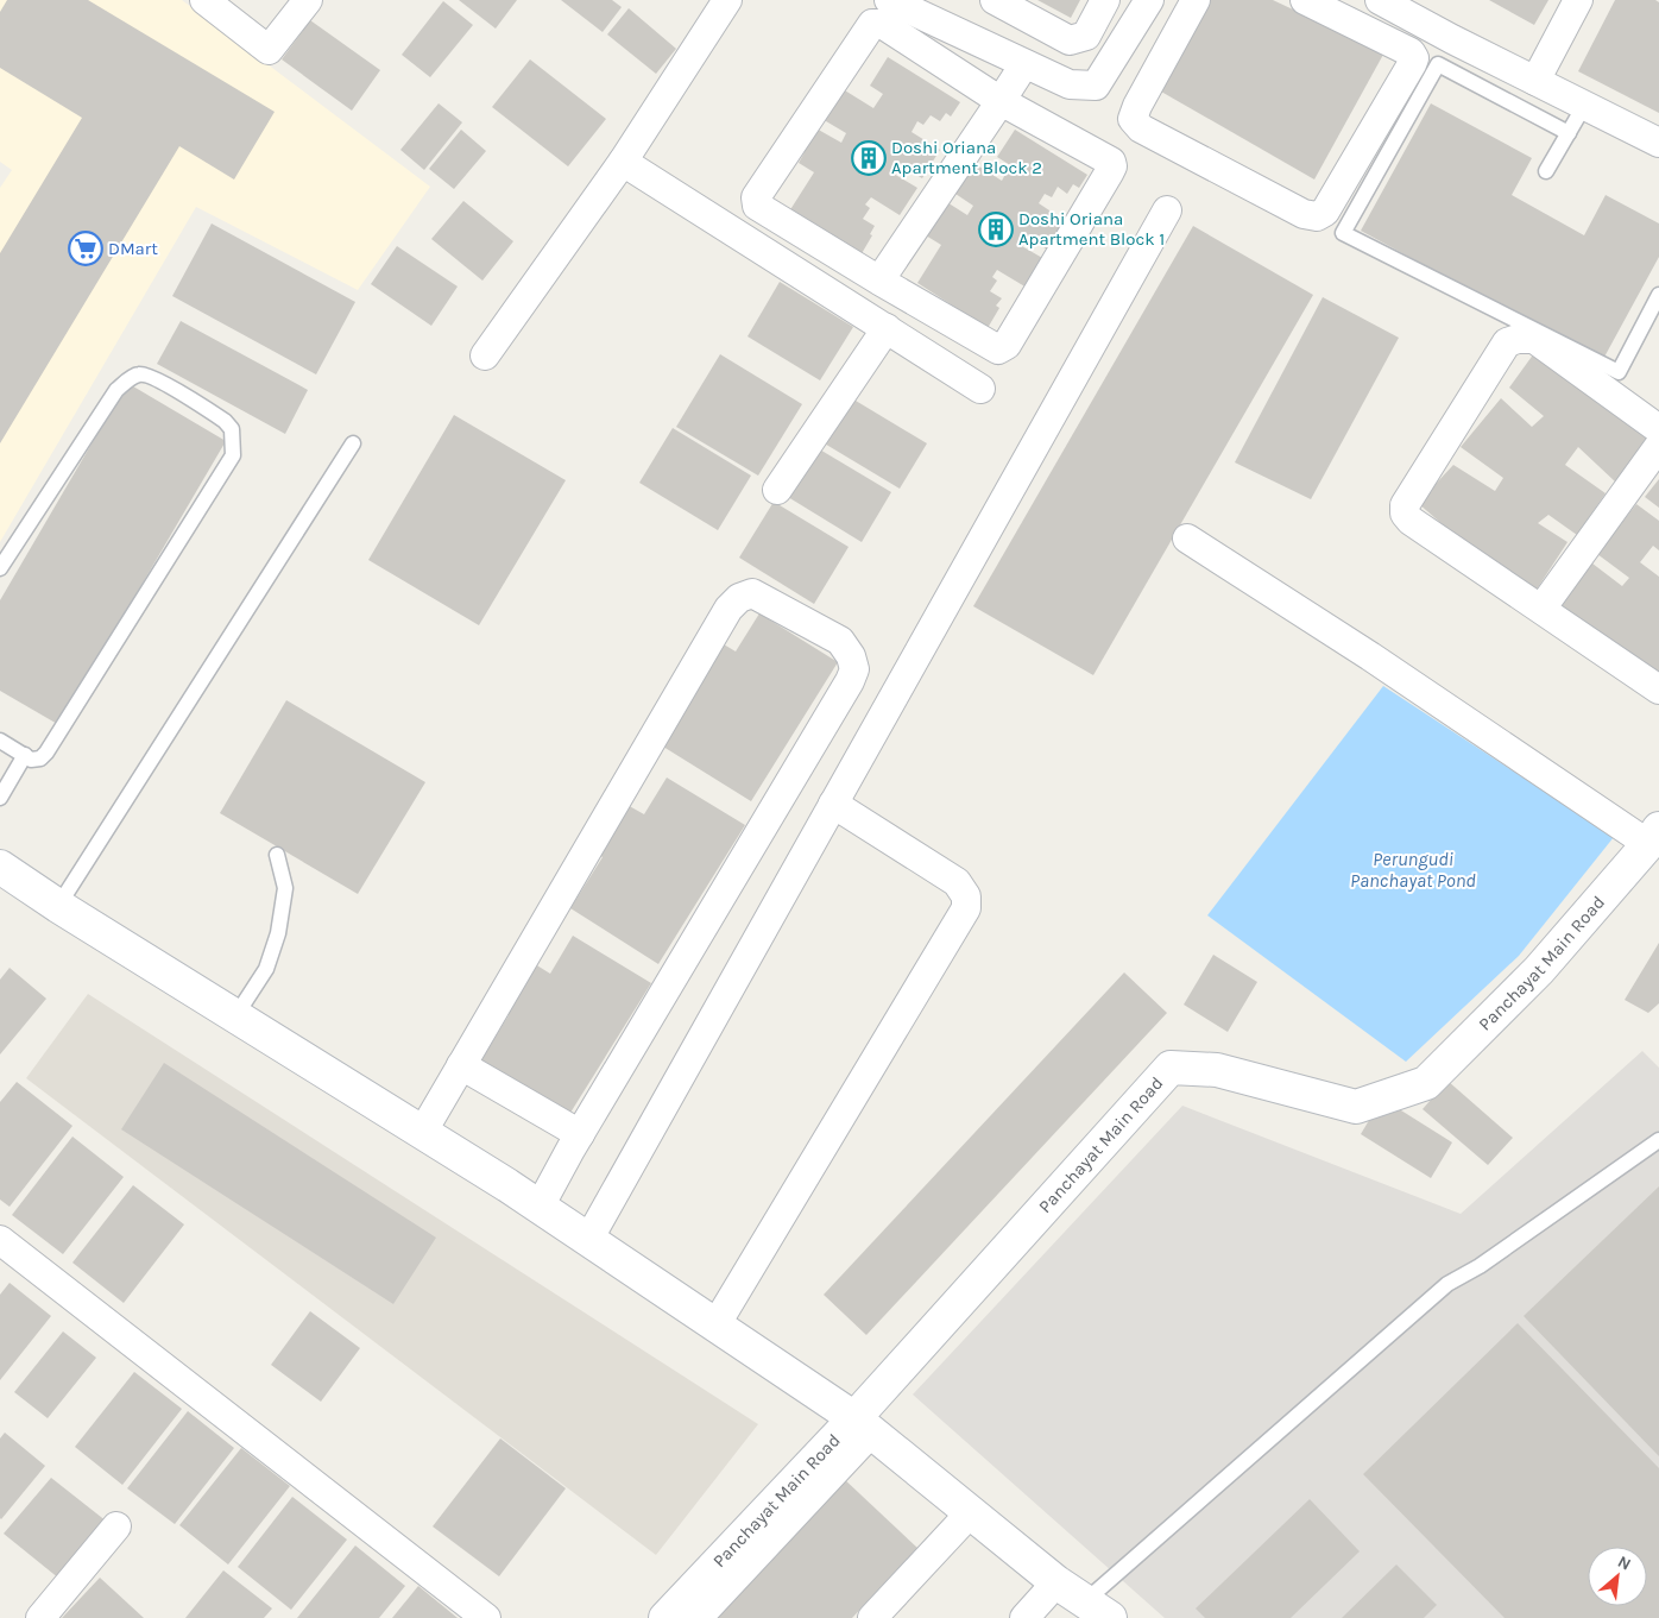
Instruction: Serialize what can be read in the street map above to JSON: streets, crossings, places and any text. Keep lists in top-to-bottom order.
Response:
{
  "streets": {
    "street": ["Panchayat Main Road"]
  },
  "water": ["Perungudi Panchayat Pond"],
  "places": {
    "building": ["Doshi Oriana Apartment Block 2", "Doshi Oriana Apartment Block 1"],
    "supermarket": ["DMart"]
  },
  "north": "top right"
}
